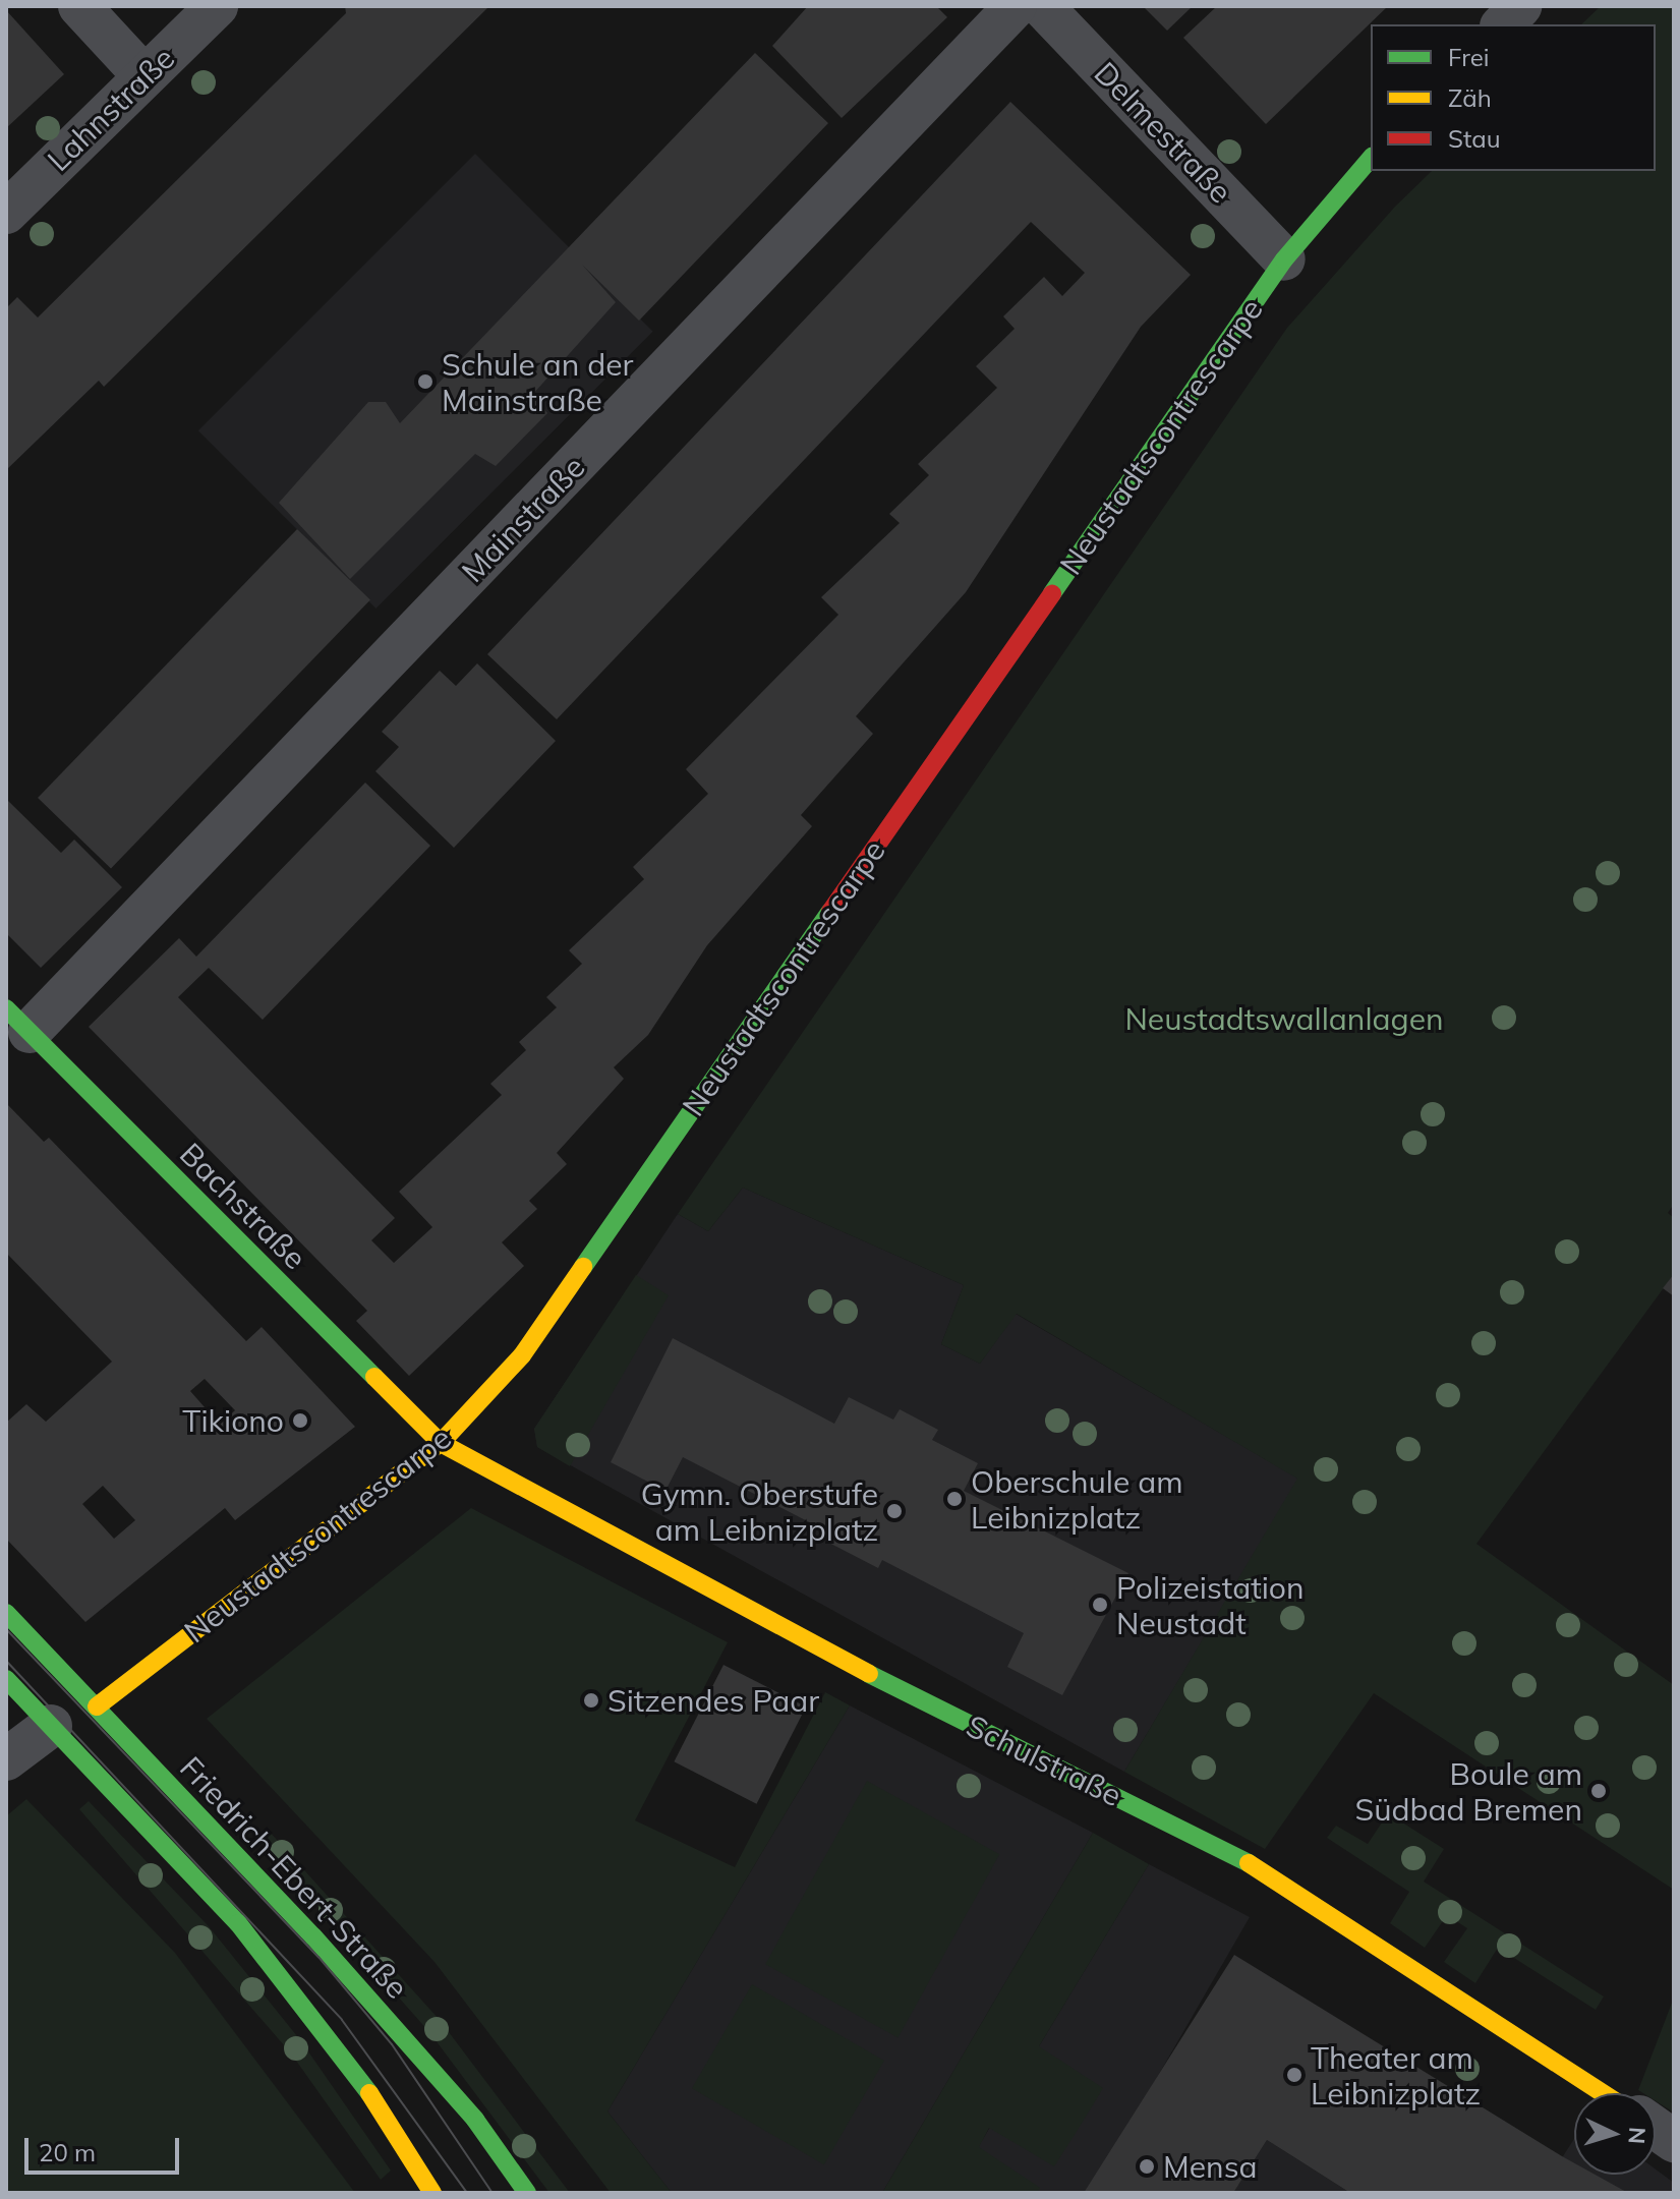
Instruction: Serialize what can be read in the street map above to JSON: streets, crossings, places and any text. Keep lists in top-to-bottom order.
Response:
{
  "streets": {
    "street": [
      "Lahnstraße",
      "Delmestraße",
      "Neustadtscontrescarpe",
      "Mainstraße",
      "Bachstraße",
      "Schulstraße",
      "Friedrich-Ebert-Straße"
    ]
  },
  "crossings": [
    ["Delmestraße", "Neustadtscontrescarpe"],
    ["Neustadtscontrescarpe", "Bachstraße"],
    ["Neustadtscontrescarpe", "Schulstraße"],
    ["Neustadtscontrescarpe", "Friedrich-Ebert-Straße"],
    ["Mainstraße", "Bachstraße"],
    ["Bachstraße", "Schulstraße"]
  ],
  "parks": ["Neustadtswallanlagen"],
  "places": [
    "Schule an der Mainstraße",
    "Tikiono",
    "Oberschule am Leibnizplatz",
    "Gymn. Oberstufe am Leibnizplatz",
    "Polizeistation Neustadt",
    "Sitzendes Paar",
    "Boule am Südbad Bremen",
    "Theater am Leibnizplatz",
    "Mensa"
  ],
  "legend": ["Frei", "Zäh", "Stau"],
  "scale_bar": "20 m",
  "north": "right"
}
